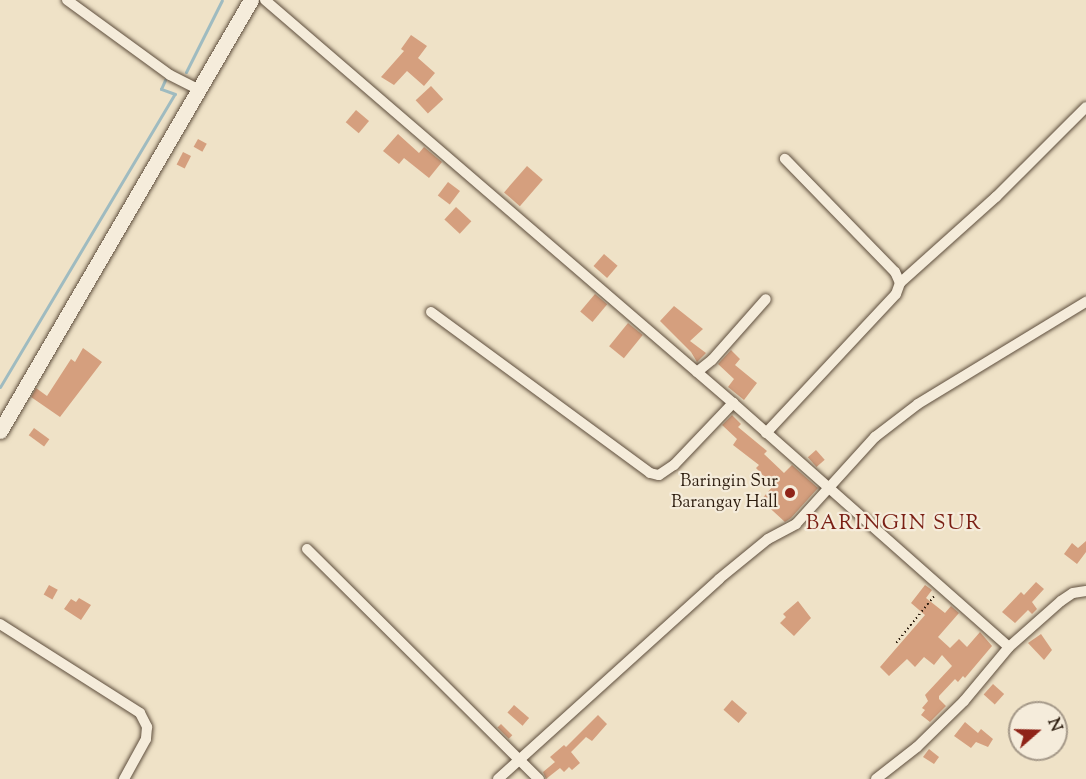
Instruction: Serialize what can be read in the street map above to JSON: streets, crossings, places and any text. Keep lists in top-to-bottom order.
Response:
{
  "districts": ["BARINGIN SUR"],
  "places": ["Baringin Sur Barangay Hall"],
  "north": "right"
}
